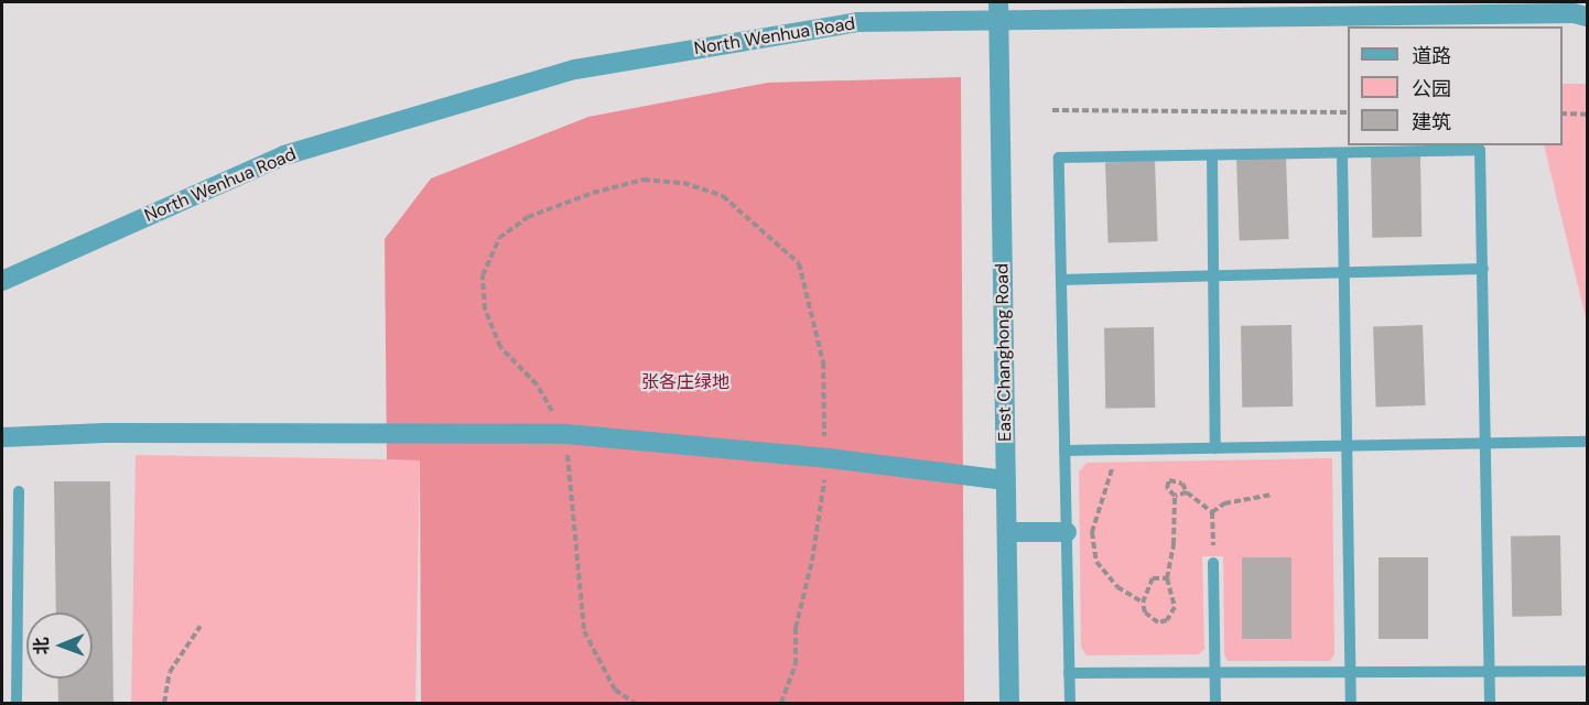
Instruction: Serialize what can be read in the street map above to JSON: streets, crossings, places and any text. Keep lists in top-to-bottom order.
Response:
{
  "streets": {
    "street": ["North Wenhua Road", "East Changhong Road"]
  },
  "crossings": [
    ["North Wenhua Road", "East Changhong Road"]
  ],
  "parks": ["张各庄绿地"],
  "legend": ["道路", "公园", "建筑"],
  "north": "left"
}
